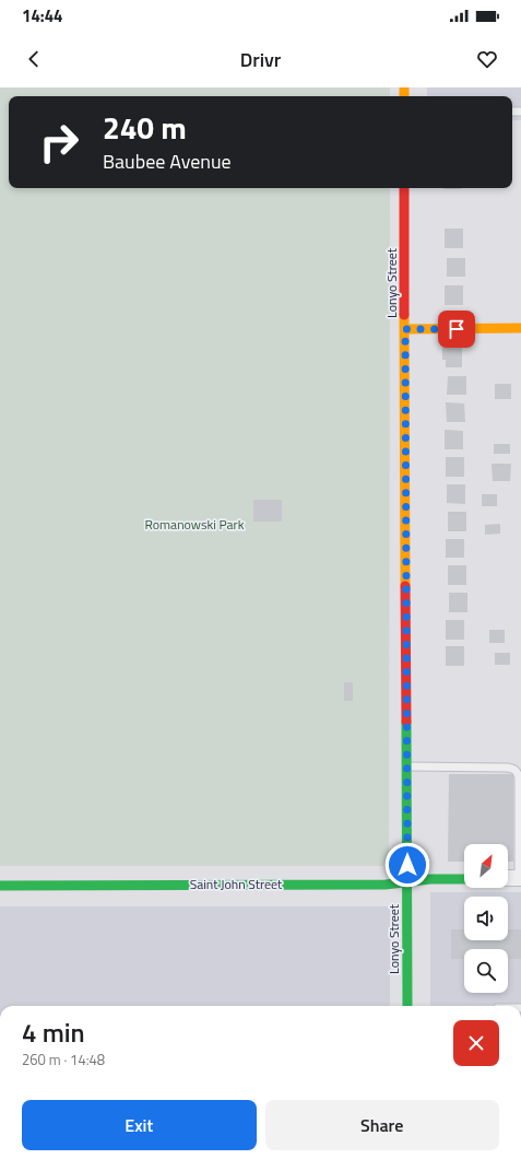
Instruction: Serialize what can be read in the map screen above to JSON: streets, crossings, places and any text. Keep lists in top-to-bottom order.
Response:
{
  "streets": {
    "street": ["Lonyo Street", "Saint John Street"]
  },
  "crossings": [
    ["Lonyo Street", "Saint John Street"]
  ],
  "parks": ["Romanowski Park"],
  "north": "top right",
  "page": {
    "status": "14:44",
    "header": "Drivr",
    "turn": ["240 m", "Baubee Avenue"],
    "heading": ["4 min", "260 m · 14:48"],
    "buttons": ["Exit", "Share"]
  }
}
